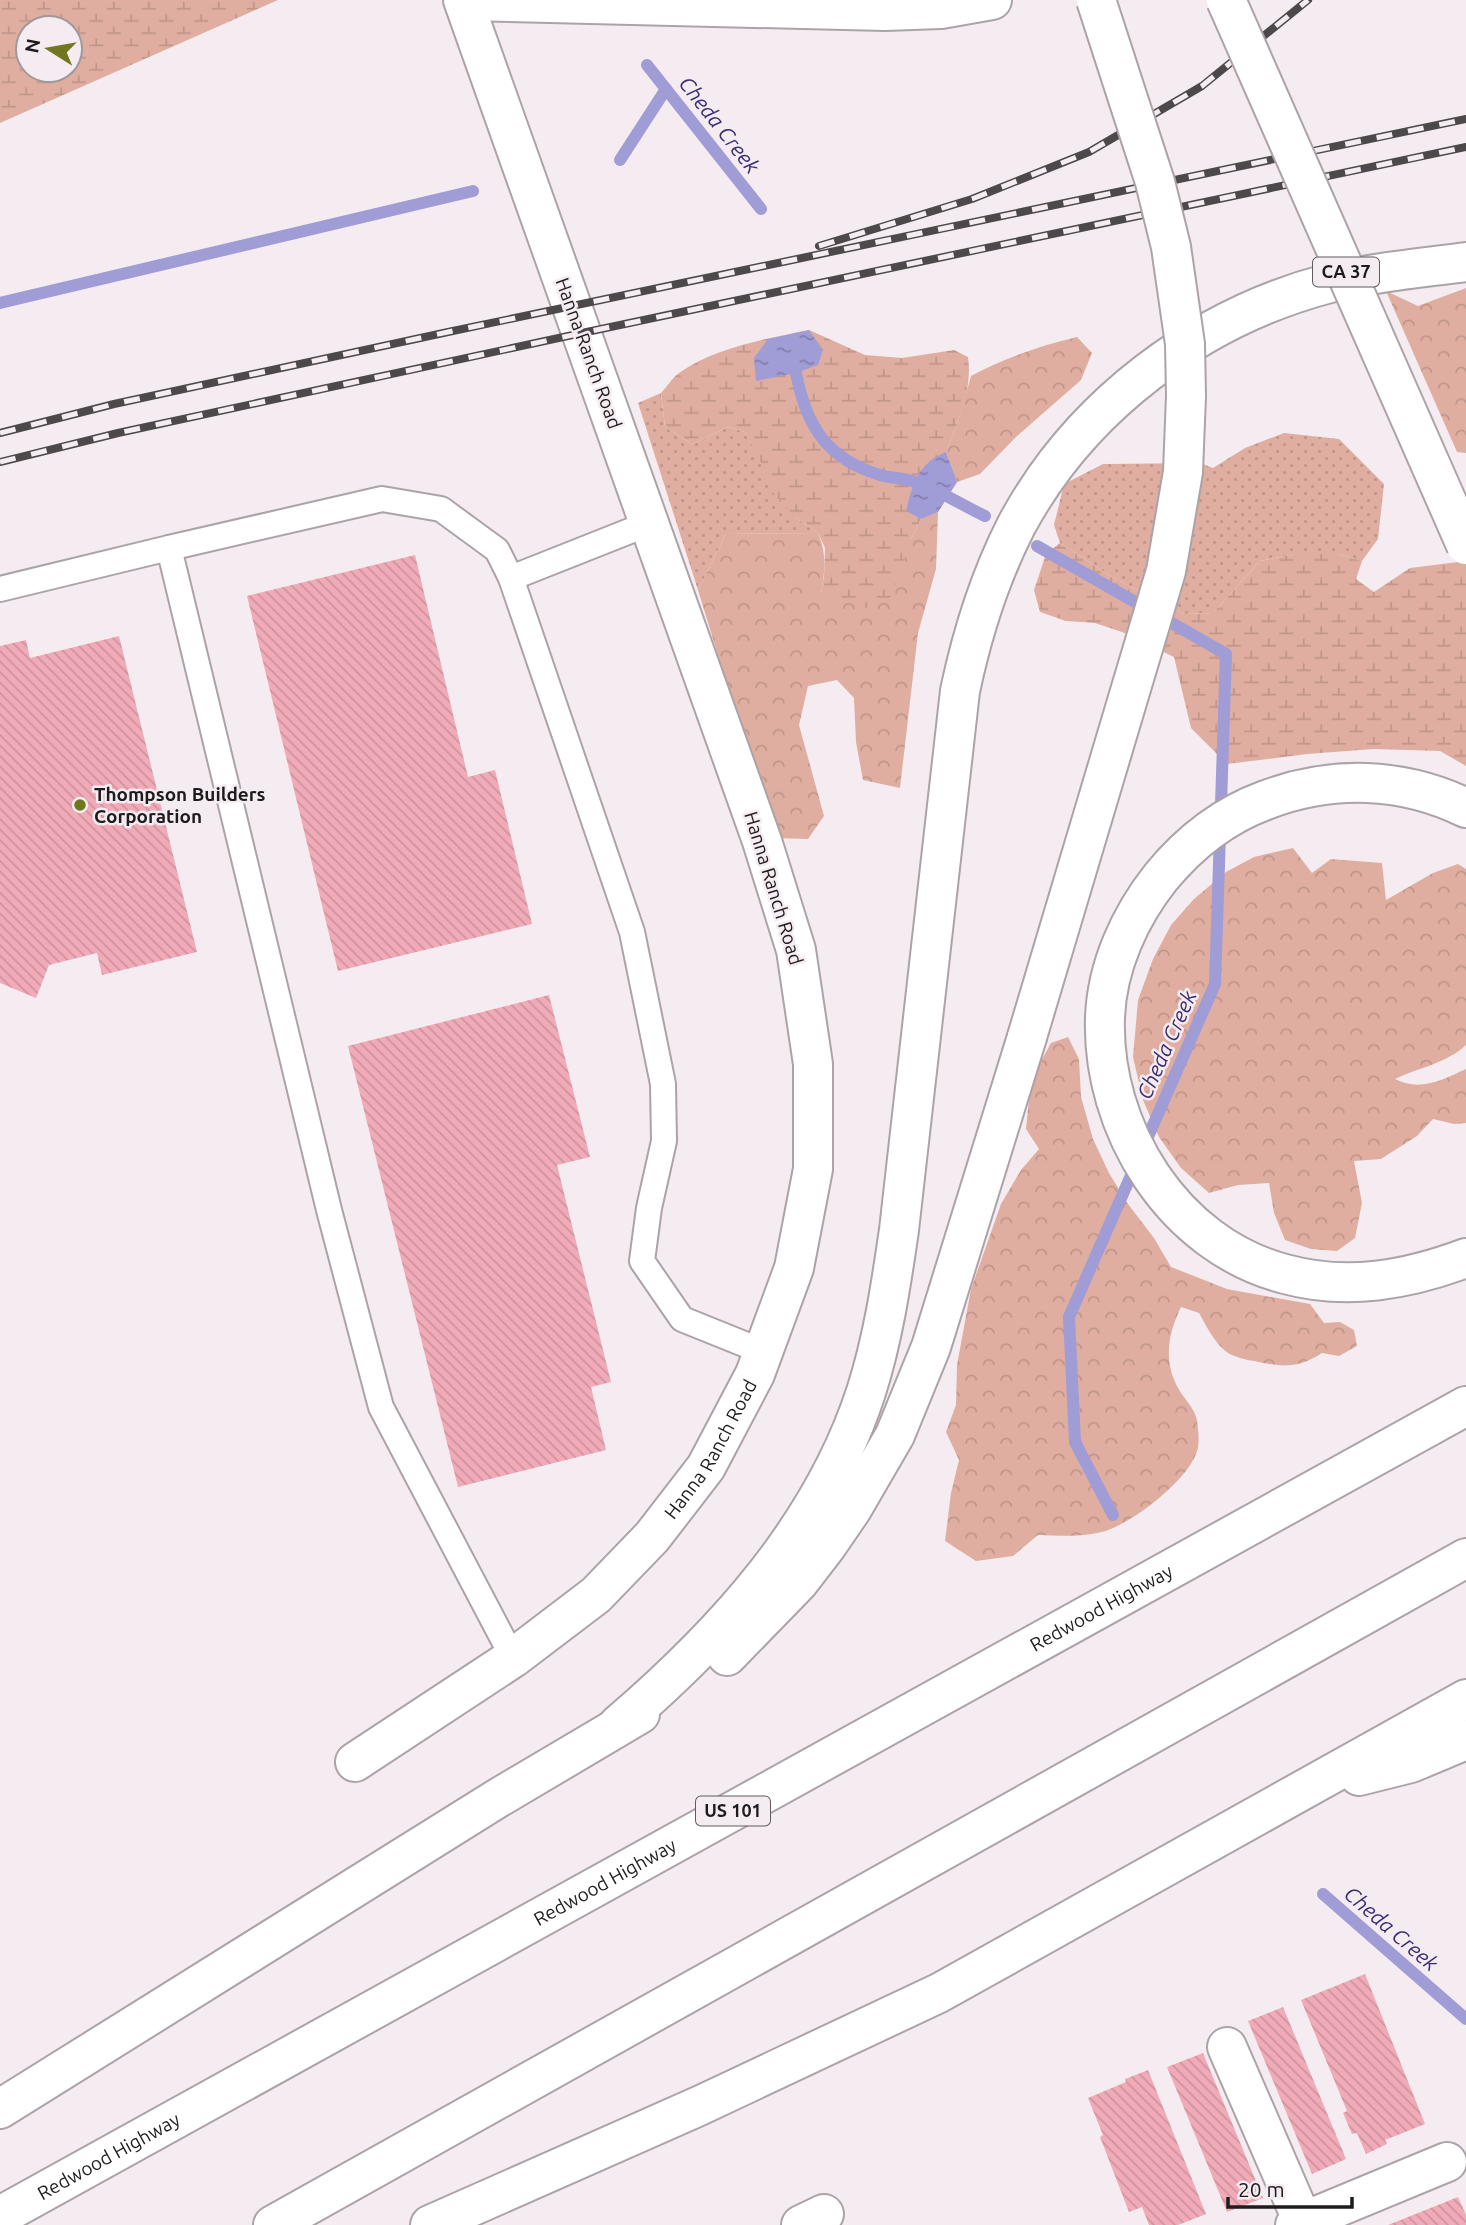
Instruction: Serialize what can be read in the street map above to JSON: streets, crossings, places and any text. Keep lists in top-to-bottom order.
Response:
{
  "streets": {
    "main road": [
      "CA 37",
      "Hanna Ranch Road",
      "Redwood Highway",
      "US 101"
    ]
  },
  "water": ["Cheda Creek"],
  "places": ["Thompson Builders Corporation"],
  "scale_bar": "20 m",
  "north": "left"
}
